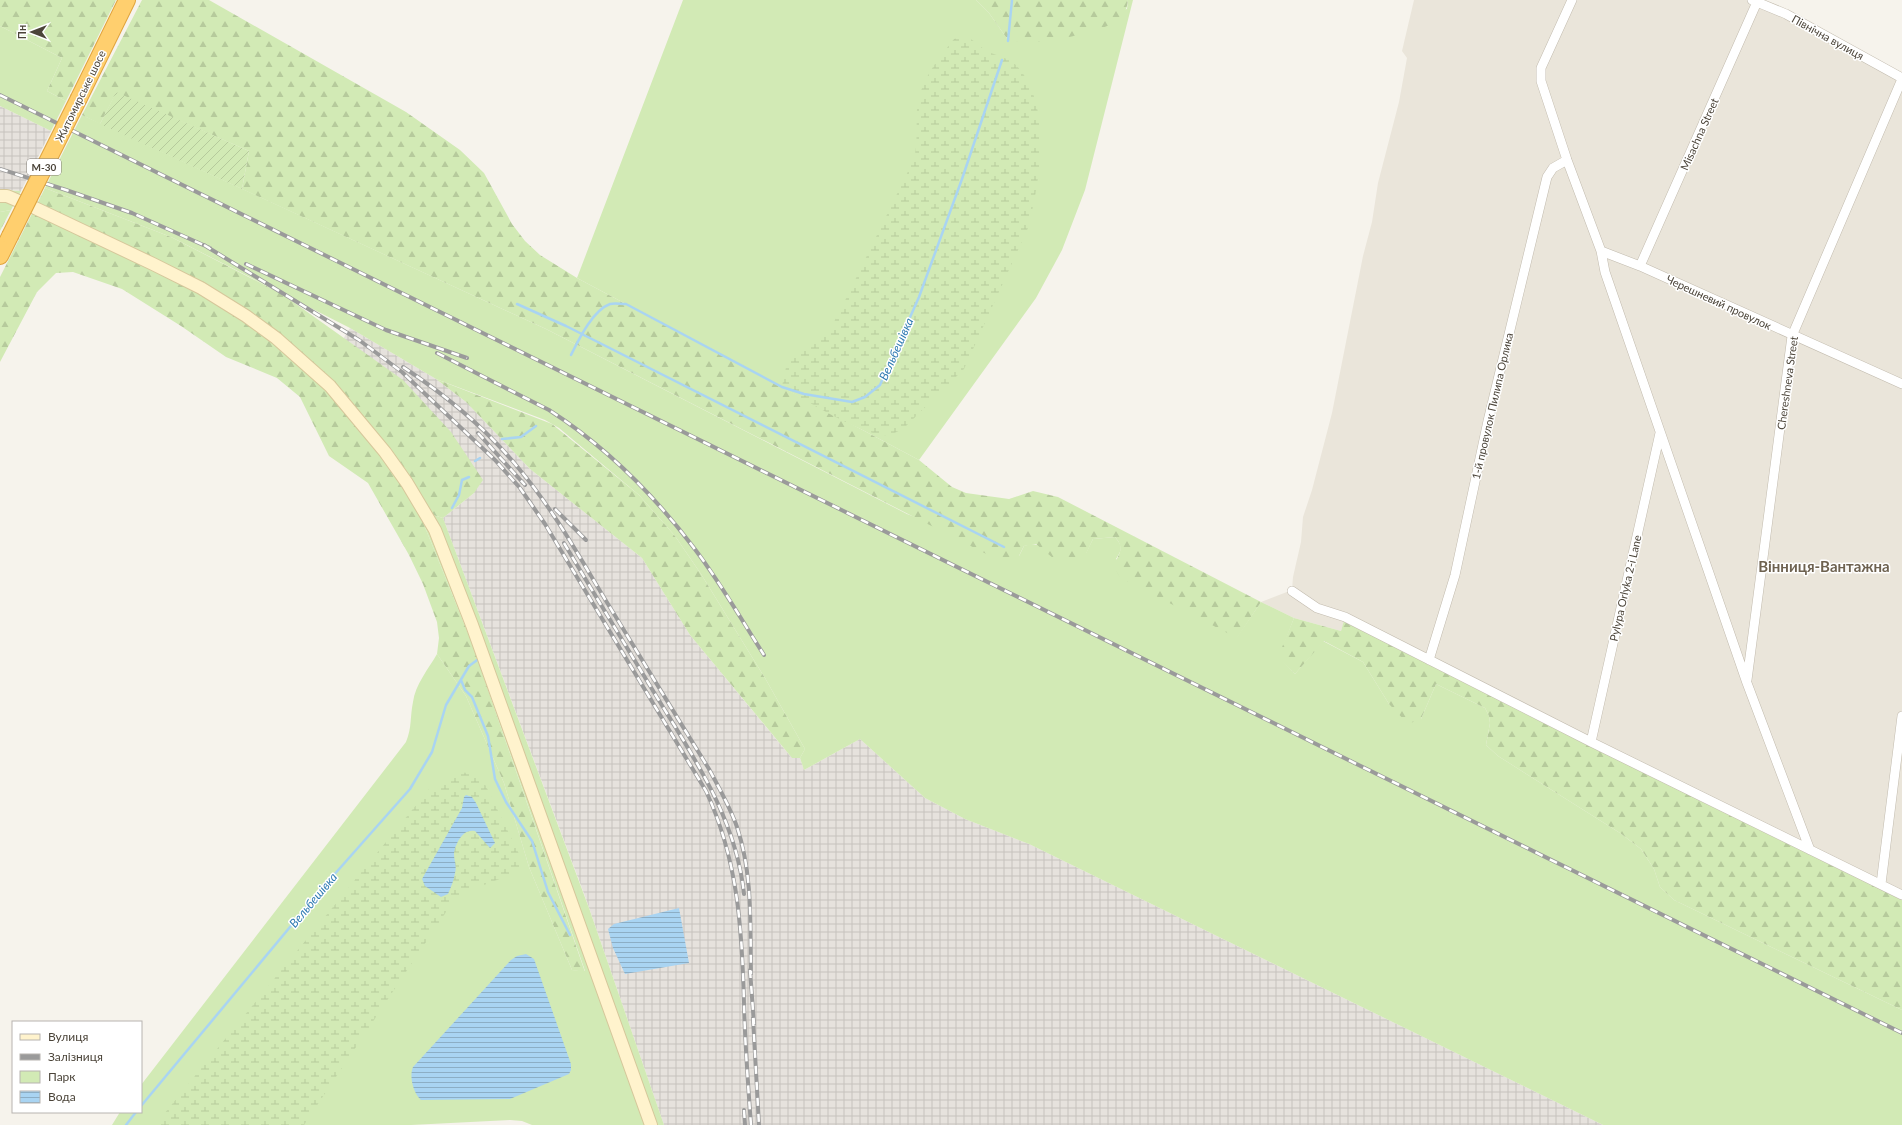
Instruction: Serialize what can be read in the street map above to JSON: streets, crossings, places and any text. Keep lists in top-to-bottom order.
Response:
{
  "streets": {
    "highway": ["Житомирське шосе", "М-30"],
    "street": [
      "Північна вулиця",
      "Misachna Street",
      "Черешневий провулок",
      "Chereshneva Street",
      "1-й провулок Пилипа Орлика",
      "Pylypa Orlyka 2-i Lane"
    ]
  },
  "crossings": [
    ["Північна вулиця", "Misachna Street"],
    ["Північна вулиця", "Chereshneva Street"],
    ["Misachna Street", "Черешневий провулок"],
    ["Черешневий провулок", "Chereshneva Street"]
  ],
  "districts": ["Вінниця-Вантажна"],
  "water": ["Вельбешівка"],
  "legend": [
    "Вулиця",
    "Залізниця",
    "Парк",
    "Вода"
  ],
  "north": "left"
}
